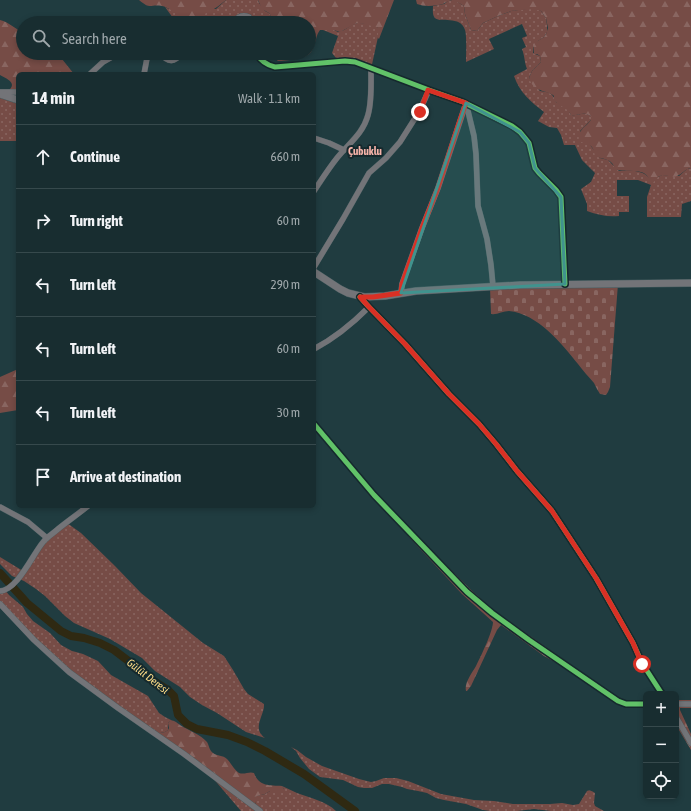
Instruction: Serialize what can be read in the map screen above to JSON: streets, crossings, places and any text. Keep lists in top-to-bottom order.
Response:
{
  "districts": ["Çubuklu"],
  "water": ["Gülüt Deresi"],
  "page": {
    "search": "Search here",
    "heading": ["14 min", "Walk · 1.1 km"],
    "list": [
      ["Continue", "660 m"],
      ["Turn right", "60 m"],
      ["Turn left", "290 m"],
      ["Turn left", "60 m"],
      ["Turn left", "30 m"],
      "Arrive at destination"
    ],
    "map_buttons": ["+", "−"]
  }
}
